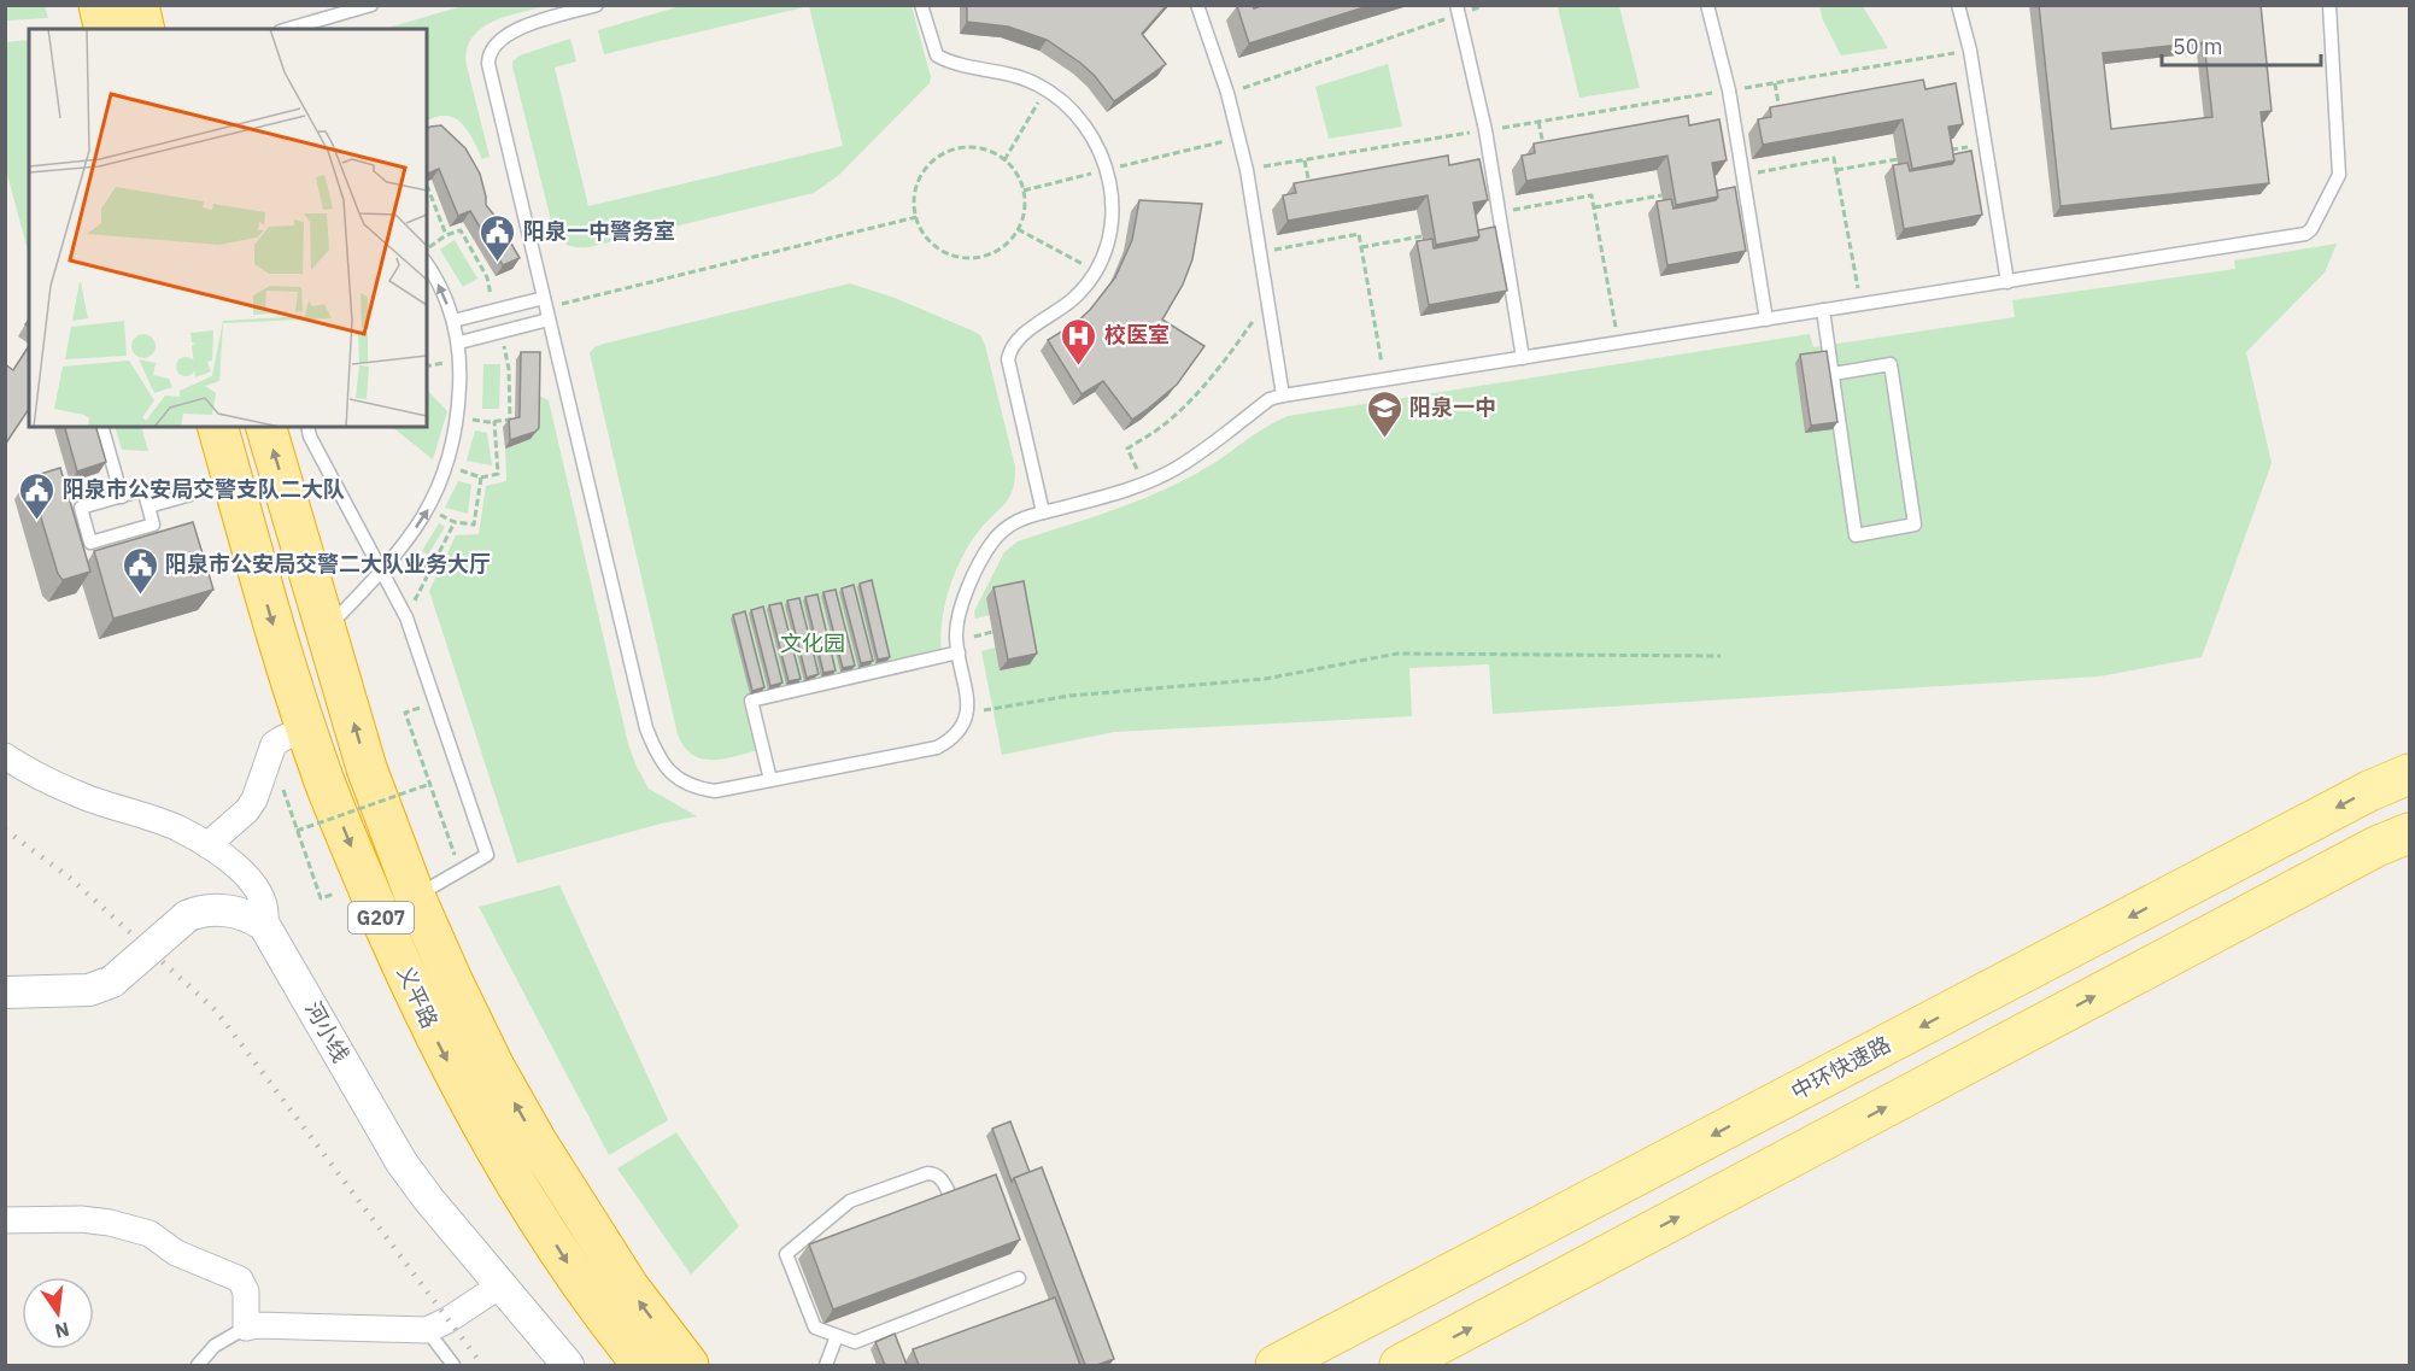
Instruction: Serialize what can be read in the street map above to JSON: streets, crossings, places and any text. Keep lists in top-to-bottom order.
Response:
{
  "streets": {
    "highway": ["G207", "义平路"],
    "main road": ["中环快速路"],
    "street": ["河小线"]
  },
  "parks": ["文化园"],
  "places": {
    "public building": ["阳泉一中警务室", "阳泉市公安局交警支队二大队", "阳泉市公安局交警二大队业务大厅"],
    "hospital": ["校医室"],
    "school or university": ["阳泉一中"]
  },
  "scale_bar": "50 m",
  "north": "bottom"
}
